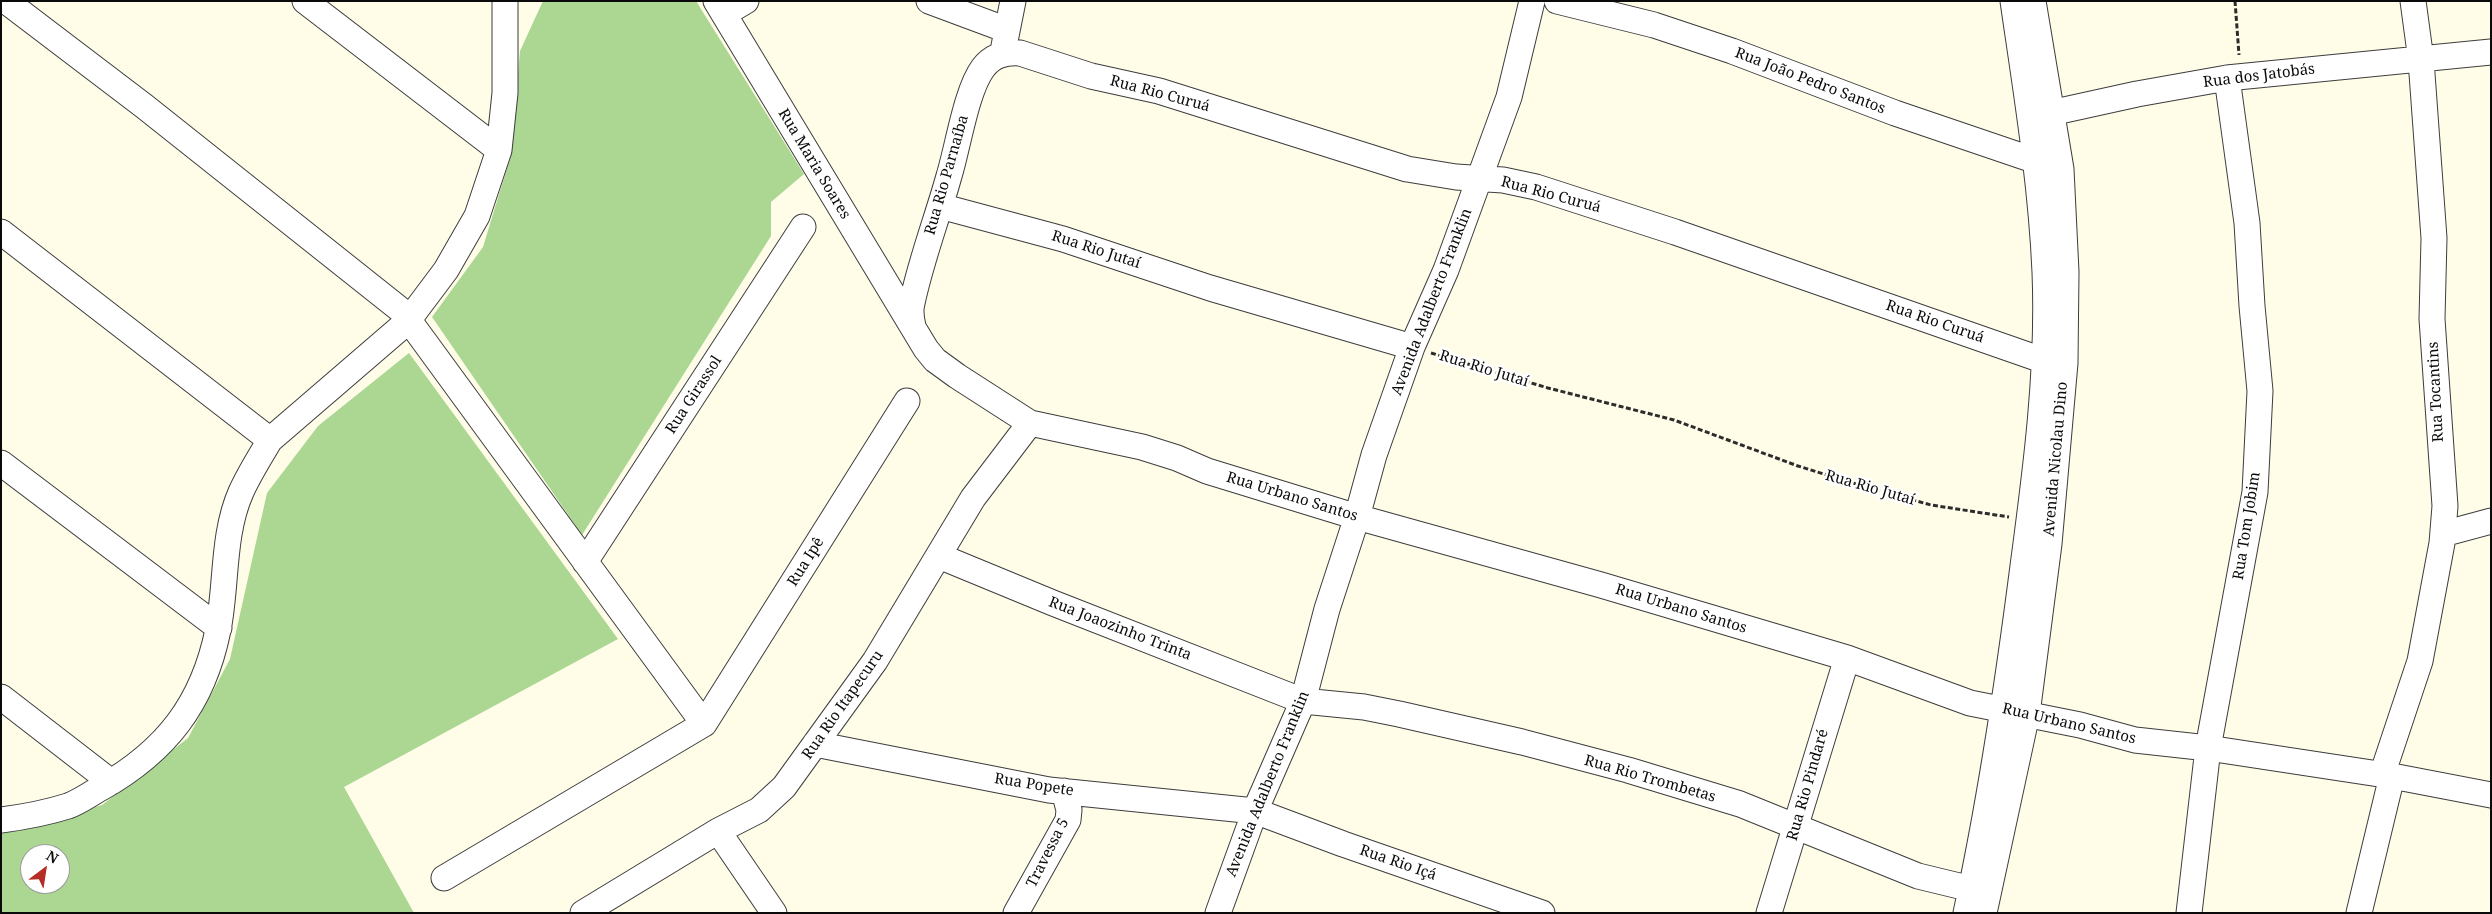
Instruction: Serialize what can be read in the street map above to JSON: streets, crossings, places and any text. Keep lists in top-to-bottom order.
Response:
{
  "streets": {
    "street": [
      "Rua dos Jatobás",
      "Rua João Pedro Santos",
      "Rua Rio Curuá",
      "Rua Maria Soares",
      "Rua Rio Parnaíba",
      "Rua Rio Jutaí",
      "Avenida Adalberto Franklin",
      "Rua Tocantins",
      "Rua Girassol",
      "Avenida Nicolau Dino",
      "Rua Urbano Santos",
      "Rua Tom Jobim",
      "Rua Ipê",
      "Rua Joaozinho Trinta",
      "Rua Rio Itapecuru",
      "Rua Rio Trombetas",
      "Rua Popete",
      "Rua Rio Pindaré",
      "Travessa 5",
      "Rua Rio Içá"
    ]
  },
  "crossings": [
    ["Rua dos Jatobás", "Rua Tocantins"],
    ["Rua dos Jatobás", "Avenida Nicolau Dino"],
    ["Rua dos Jatobás", "Rua Tom Jobim"],
    ["Rua João Pedro Santos", "Avenida Nicolau Dino"],
    ["Rua Rio Curuá", "Rua Rio Parnaíba"],
    ["Rua Rio Curuá", "Avenida Adalberto Franklin"],
    ["Rua Rio Curuá", "Avenida Nicolau Dino"],
    ["Rua Maria Soares", "Rua Rio Parnaíba"],
    ["Rua Maria Soares", "Rua Urbano Santos"],
    ["Rua Rio Parnaíba", "Rua Rio Jutaí"],
    ["Rua Rio Parnaíba", "Rua Urbano Santos"],
    ["Rua Rio Jutaí", "Avenida Adalberto Franklin"],
    ["Rua Rio Jutaí", "Avenida Nicolau Dino"],
    ["Avenida Adalberto Franklin", "Rua Urbano Santos"],
    ["Avenida Adalberto Franklin", "Rua Joaozinho Trinta"],
    ["Avenida Adalberto Franklin", "Rua Rio Trombetas"],
    ["Avenida Adalberto Franklin", "Rua Popete"],
    ["Avenida Adalberto Franklin", "Rua Rio Içá"],
    ["Rua Tocantins", "Rua Urbano Santos"],
    ["Avenida Nicolau Dino", "Rua Urbano Santos"],
    ["Avenida Nicolau Dino", "Rua Rio Trombetas"],
    ["Rua Urbano Santos", "Rua Tom Jobim"],
    ["Rua Urbano Santos", "Rua Rio Itapecuru"],
    ["Rua Urbano Santos", "Rua Rio Pindaré"],
    ["Rua Joaozinho Trinta", "Rua Rio Itapecuru"],
    ["Rua Joaozinho Trinta", "Rua Rio Trombetas"],
    ["Rua Rio Itapecuru", "Rua Popete"],
    ["Rua Rio Trombetas", "Rua Rio Pindaré"],
    ["Rua Popete", "Travessa 5"],
    ["Rua Popete", "Rua Rio Içá"]
  ],
  "north": "top right"
}
